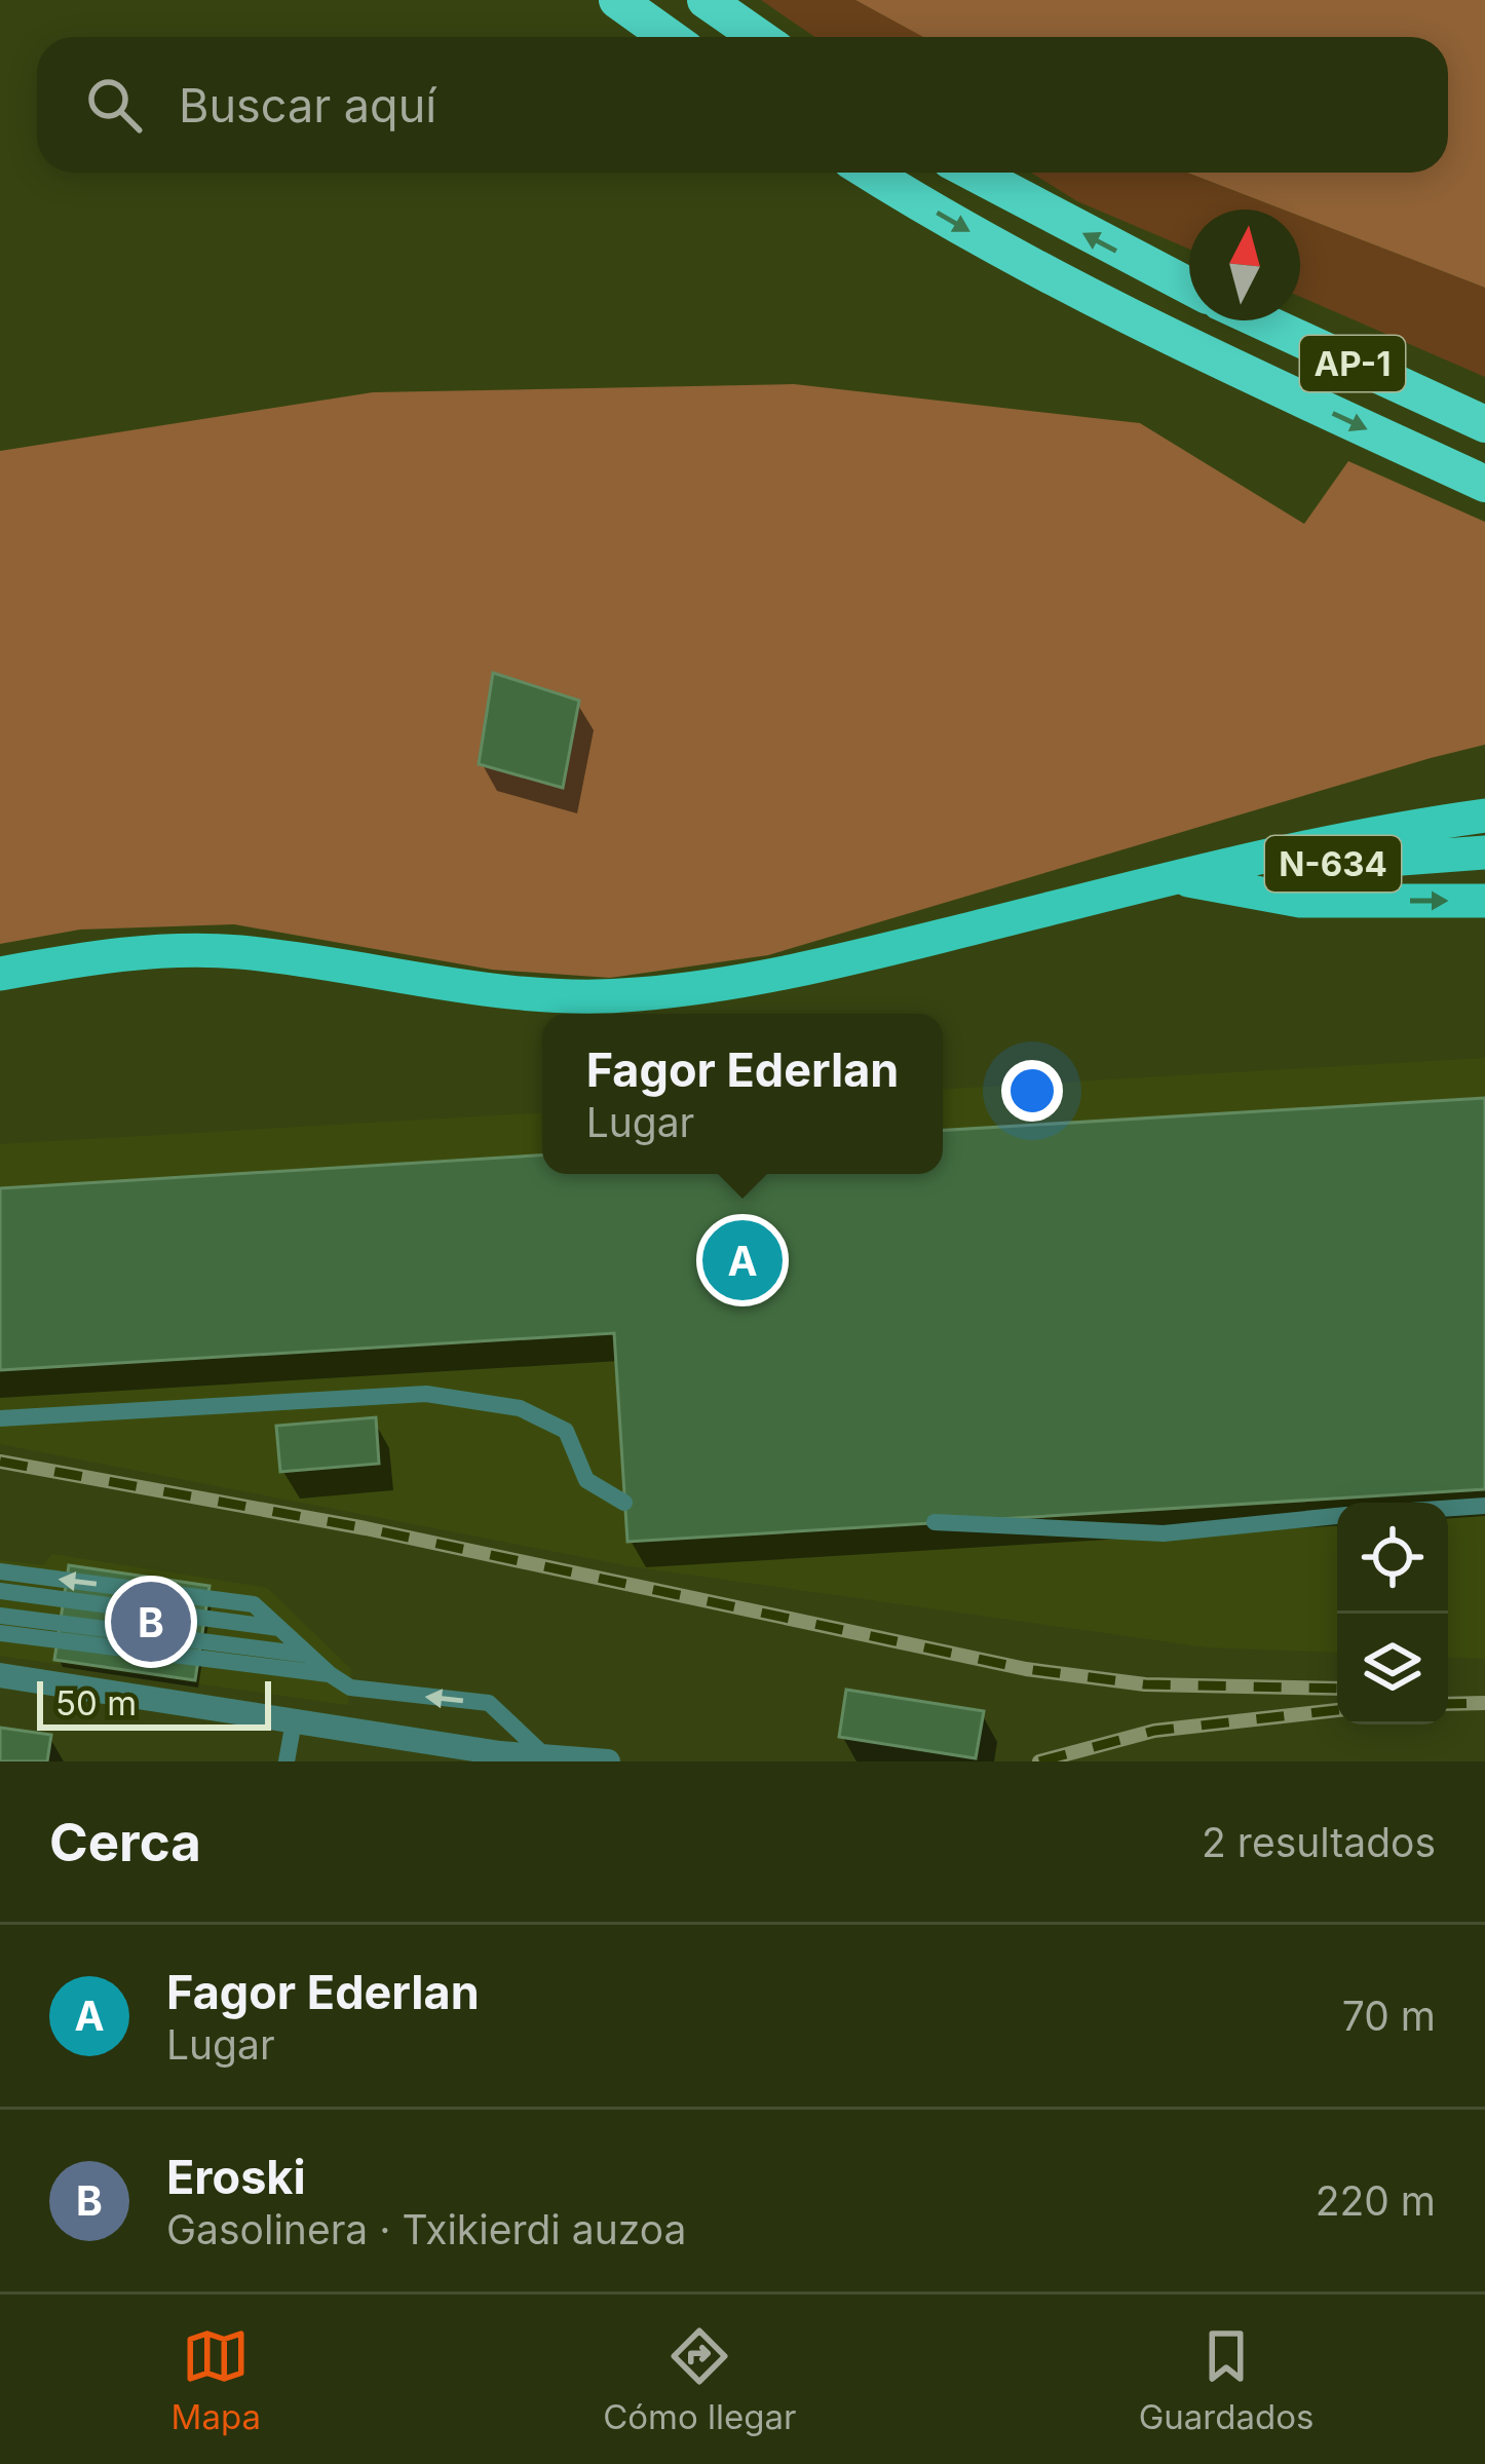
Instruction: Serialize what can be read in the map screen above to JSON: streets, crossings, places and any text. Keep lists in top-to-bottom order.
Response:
{
  "streets": {
    "highway": ["AP-1", "N-634"]
  },
  "scale_bar": "50 m",
  "north": "top",
  "page": {
    "search": "Buscar aquí",
    "popup": ["Fagor Ederlan", "Lugar"],
    "pins": ["A", "B"],
    "scale": "50 m",
    "heading": ["Cerca", "2 resultados"],
    "list": [
      {
        "mark": "A",
        "name": "Fagor Ederlan",
        "note": "Lugar",
        "value": "70 m"
      },
      {
        "mark": "B",
        "name": "Eroski",
        "note": "Gasolinera · Txikierdi auzoa",
        "value": "220 m"
      }
    ],
    "nav": ["Mapa", "Cómo llegar", "Guardados"]
  }
}
